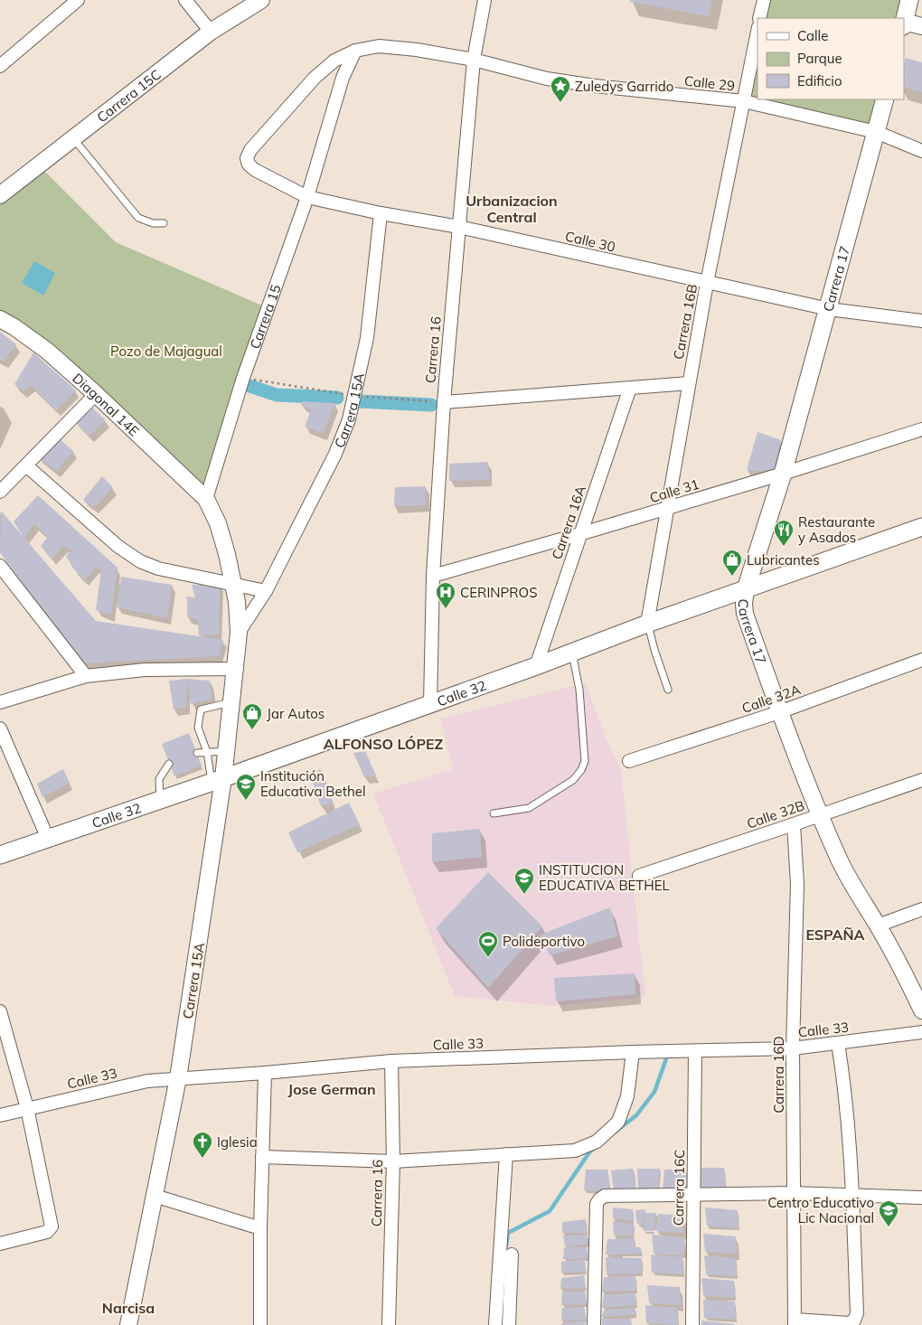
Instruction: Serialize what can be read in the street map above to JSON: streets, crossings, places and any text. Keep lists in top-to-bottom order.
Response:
{
  "streets": {
    "main road": ["Carrera 17", "Calle 32"],
    "street": [
      "Calle 29",
      "Carrera 15C",
      "Calle 30",
      "Carrera 15",
      "Carrera 16B",
      "Carrera 16",
      "Diagonal 14E",
      "Carrera 15A",
      "Calle 31",
      "Carrera 16A",
      "Calle 32A",
      "Calle 32B",
      "Calle 33",
      "Carrera 16D",
      "Carrera 16C"
    ]
  },
  "crossings": [
    ["Calle 29", "Calle 30"],
    ["Calle 29", "Carrera 17"],
    ["Calle 29", "Carrera 15"],
    ["Calle 29", "Carrera 16B"],
    ["Calle 29", "Carrera 16"],
    ["Calle 30", "Carrera 17"],
    ["Calle 30", "Carrera 15"],
    ["Calle 30", "Carrera 16B"],
    ["Calle 30", "Carrera 16"],
    ["Calle 30", "Carrera 15A"],
    ["Carrera 17", "Calle 31"],
    ["Carrera 17", "Calle 32"],
    ["Carrera 17", "Calle 32A"],
    ["Carrera 17", "Calle 32B"],
    ["Carrera 15", "Diagonal 14E"],
    ["Carrera 16B", "Calle 31"],
    ["Carrera 16B", "Calle 32"],
    ["Carrera 16", "Calle 31"],
    ["Carrera 16", "Calle 32"],
    ["Carrera 16", "Calle 33"],
    ["Carrera 15A", "Calle 32"],
    ["Carrera 15A", "Calle 33"],
    ["Calle 31", "Carrera 16A"],
    ["Carrera 16A", "Calle 32"],
    ["Calle 32B", "Carrera 16D"],
    ["Calle 33", "Carrera 16D"],
    ["Calle 33", "Carrera 16C"]
  ],
  "districts": [
    "Urbanizacion Central",
    "ALFONSO LÓPEZ",
    "ESPAÑA",
    "Jose German",
    "Narcisa"
  ],
  "parks": ["Pozo de Majagual"],
  "places": {
    "place": ["Zuledys Garrido"],
    "restaurant": ["Restaurante y Asados"],
    "shop": ["Lubricantes", "Jar Autos"],
    "hospital": ["CERINPROS"],
    "school or university": ["Institución Educativa Bethel", "INSTITUCION EDUCATIVA BETHEL", "Centro Educativo Lic Nacional"],
    "sports": ["Polideportivo"],
    "church": ["Iglesia"]
  },
  "legend": ["Calle", "Parque", "Edificio"]
}
